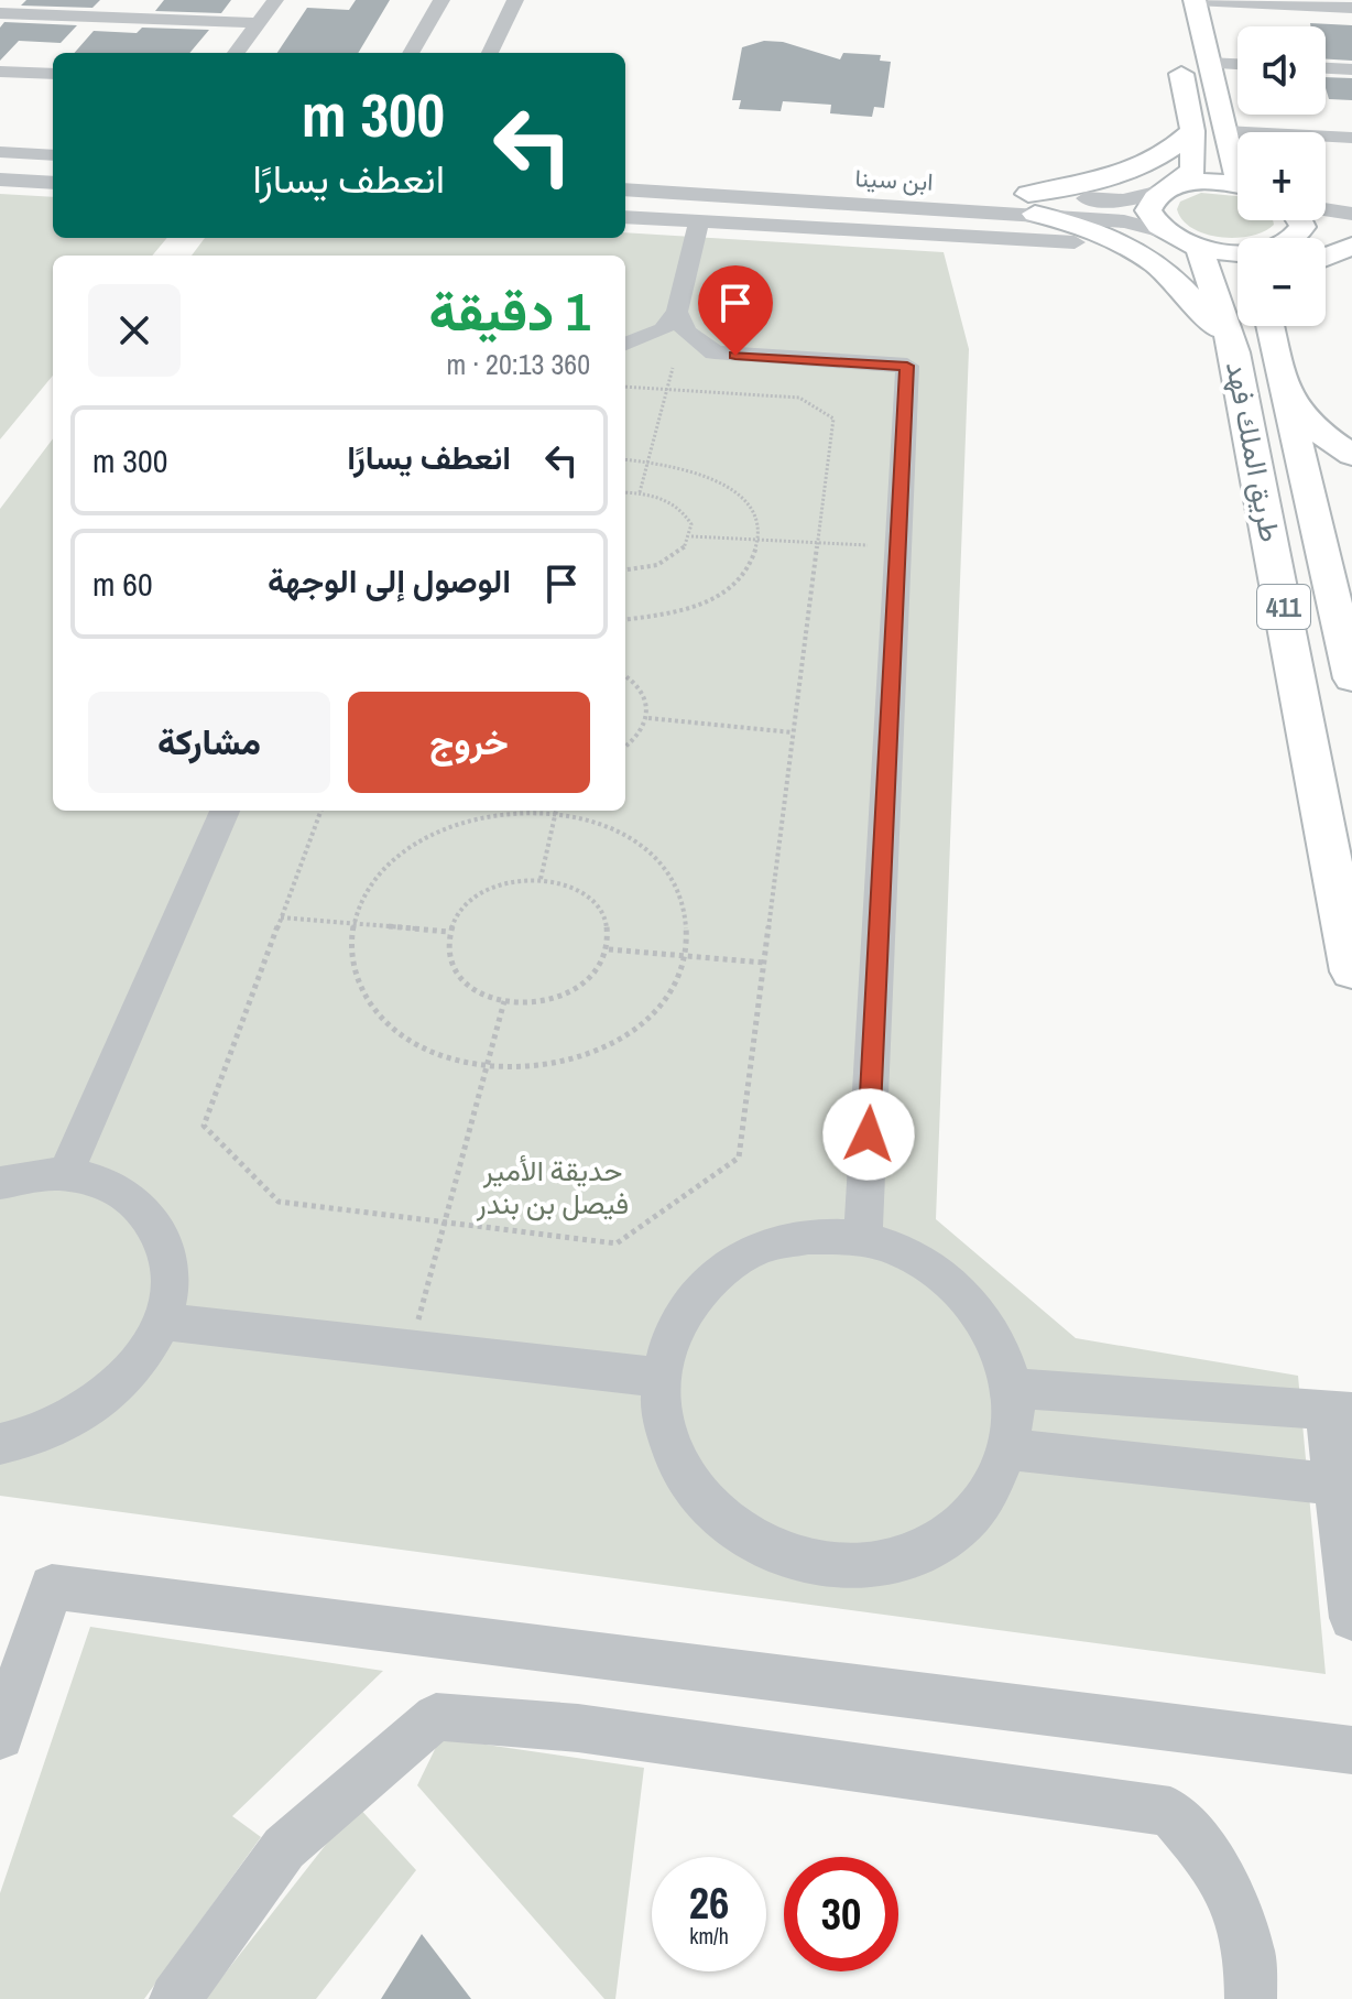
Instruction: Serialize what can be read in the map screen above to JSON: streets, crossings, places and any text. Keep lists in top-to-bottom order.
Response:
{
  "streets": {
    "main road": ["طريق الملك فهد", "411"],
    "street": ["ابن سينا"]
  },
  "parks": ["حديقة الأمير فيصل بن بندر"],
  "page": {
    "map_buttons": ["+", "−"],
    "turn": ["300 m", "انعطف يسارًا"],
    "heading": ["1 دقيقة", "360 m · 20:13"],
    "list": [
      {
        "name": "انعطف يسارًا",
        "value": "300 m"
      },
      {
        "name": "الوصول إلى الوجهة",
        "value": "60 m"
      }
    ],
    "buttons": ["خروج", "مشاركة"],
    "speed": "26 km/h",
    "limit": "30"
  }
}
